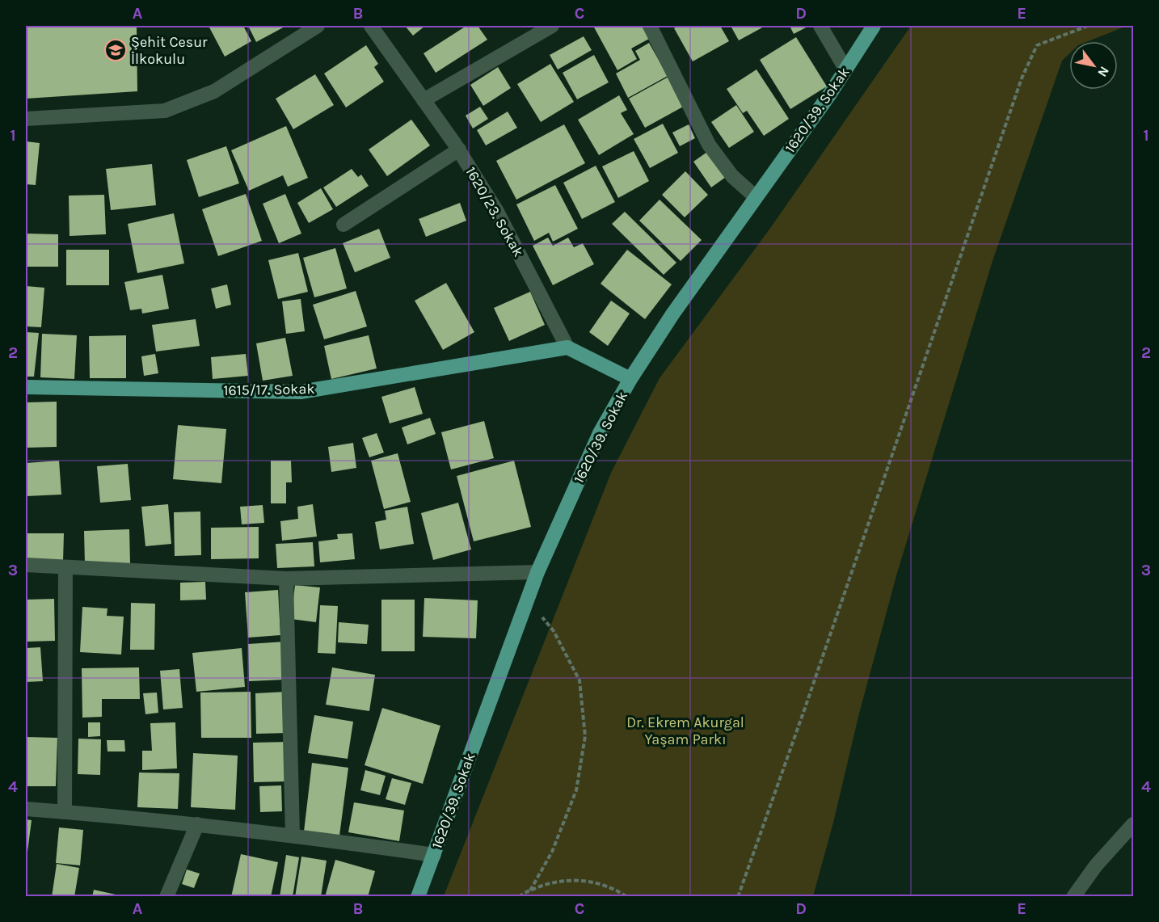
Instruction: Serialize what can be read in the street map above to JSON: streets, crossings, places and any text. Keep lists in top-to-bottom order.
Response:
{
  "streets": {
    "main road": ["1620/39. Sokak", "1615/17. Sokak"],
    "street": ["1620/23. Sokak"]
  },
  "crossings": [
    ["1620/23. Sokak", "1615/17. Sokak"]
  ],
  "parks": ["Dr. Ekrem Akurgal Yaşam Parkı"],
  "places": {
    "school or university": ["Şehit Cesur İlkokulu"]
  },
  "north": "bottom right",
  "grid": {
    "columns": [
      "A",
      "B",
      "C",
      "D",
      "E"
    ],
    "rows": [
      "1",
      "2",
      "3",
      "4"
    ]
  }
}
